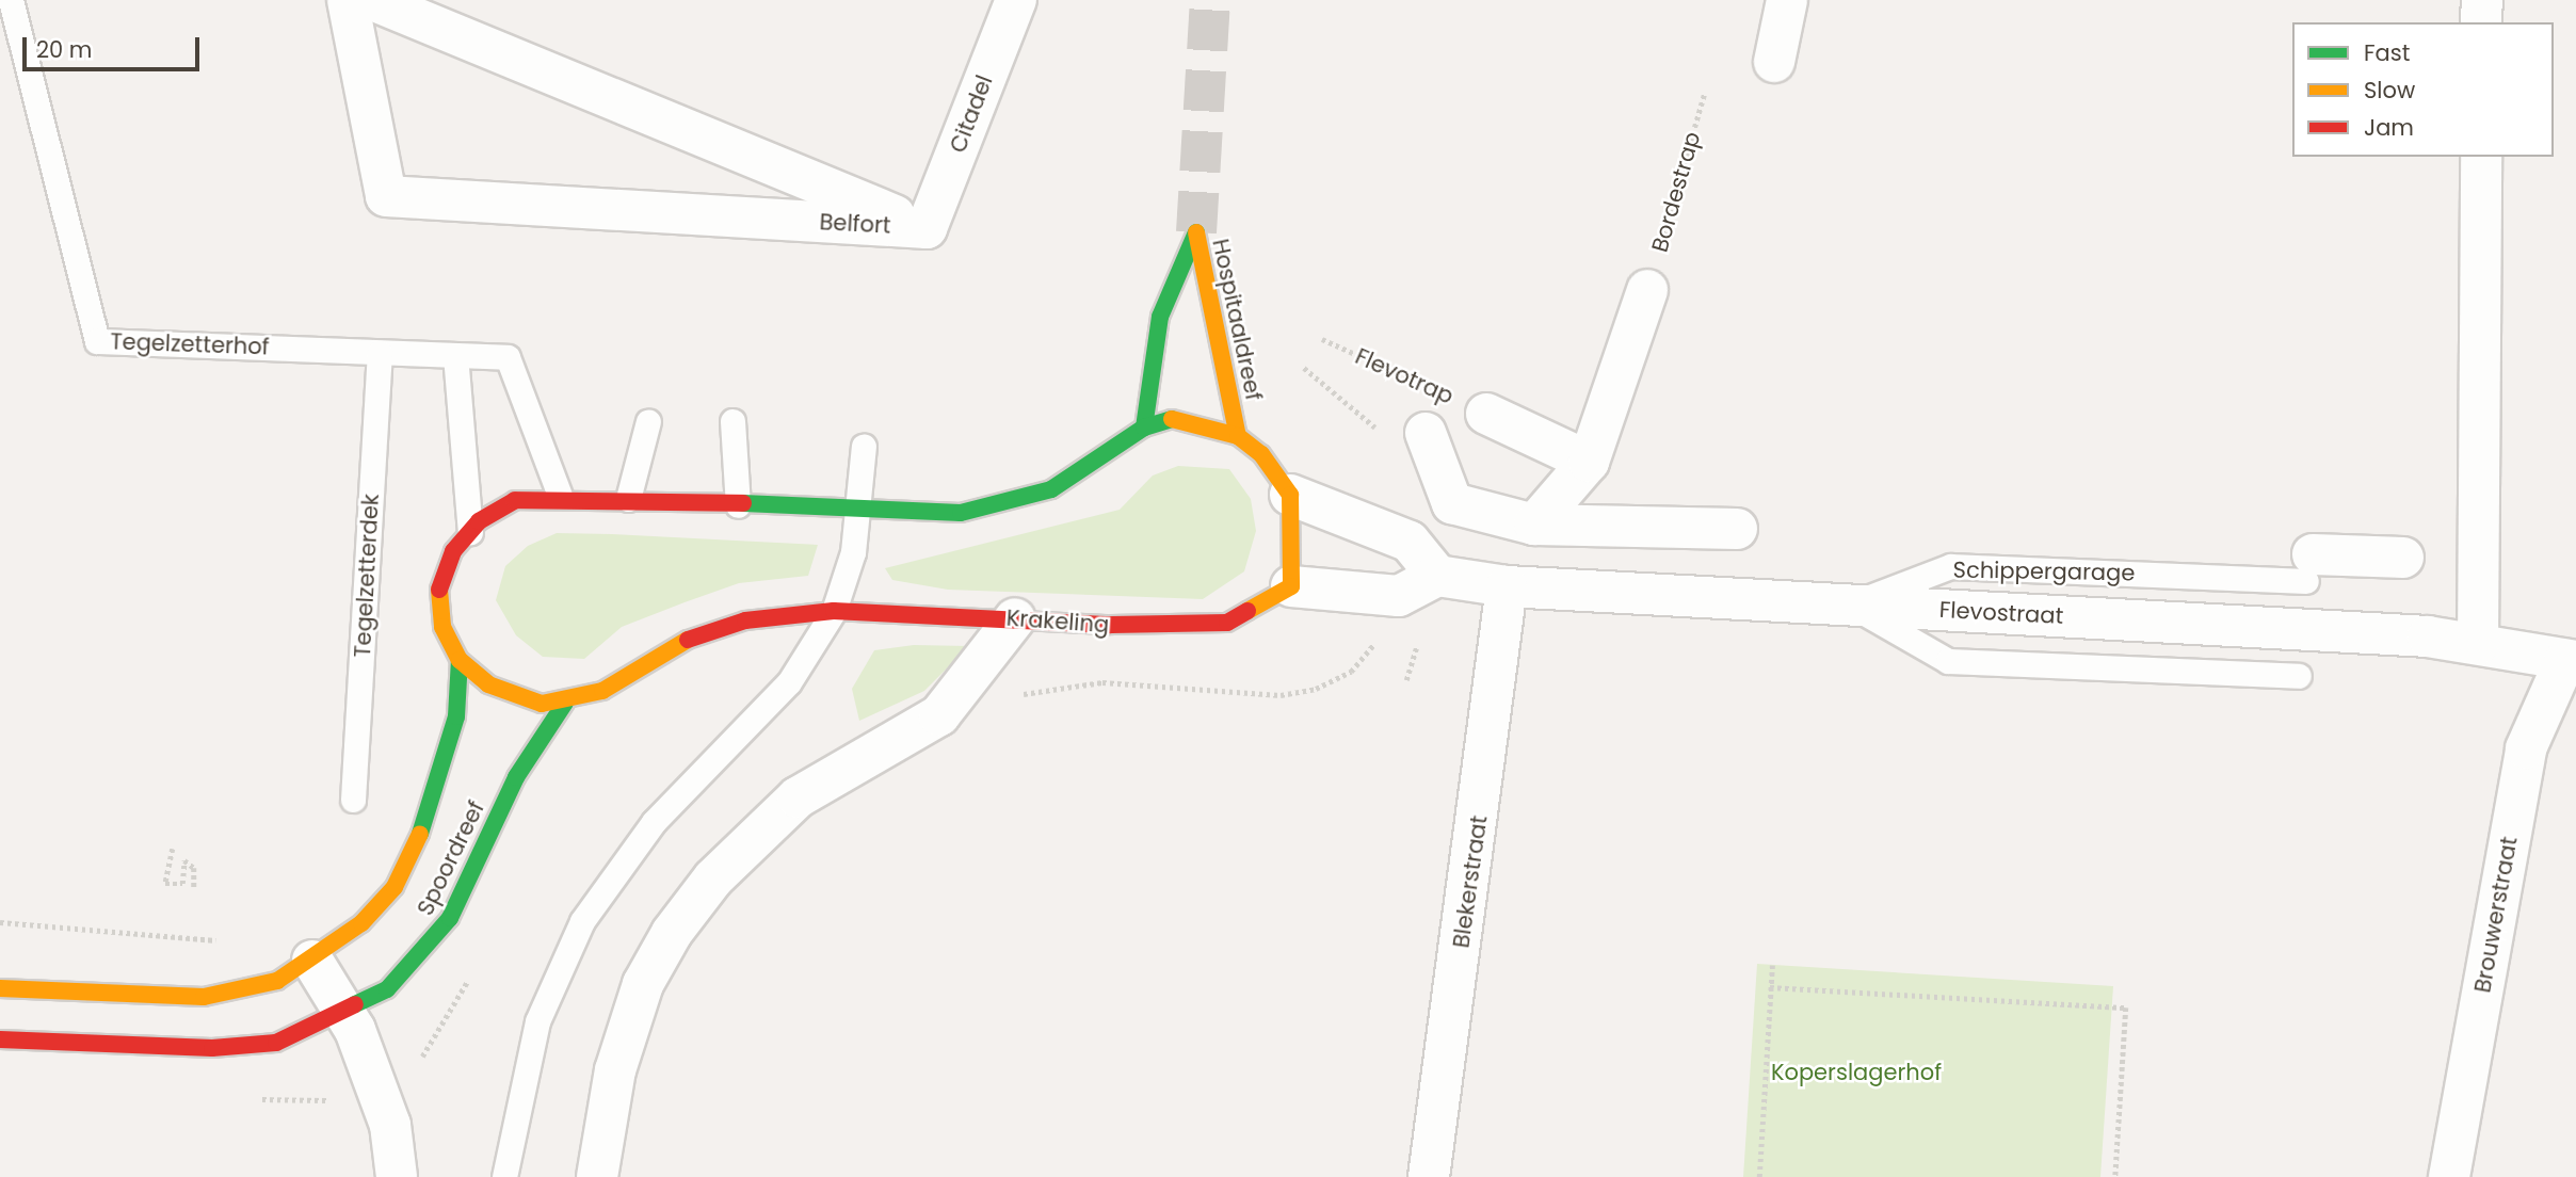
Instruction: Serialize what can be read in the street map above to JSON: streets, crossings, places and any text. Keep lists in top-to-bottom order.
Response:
{
  "streets": {
    "main road": ["Hospitaaldreef", "Krakeling", "Spoordreef"],
    "street": [
      "Citadel",
      "Belfort",
      "Flevostraat",
      "Blekerstraat",
      "Brouwerstraat"
    ],
    "lane": ["Tegelzetterhof", "Schippergarage", "Tegelzetterdek"],
    "path": ["Bordestrap", "Flevotrap"]
  },
  "crossings": [
    ["Citadel", "Belfort"],
    ["Hospitaaldreef", "Krakeling"],
    ["Tegelzetterhof", "Tegelzetterdek"],
    ["Tegelzetterhof", "Krakeling"],
    ["Schippergarage", "Flevostraat"],
    ["Flevostraat", "Blekerstraat"],
    ["Flevostraat", "Brouwerstraat"],
    ["Krakeling", "Spoordreef"]
  ],
  "parks": ["Koperslagerhof"],
  "legend": ["Fast", "Slow", "Jam"],
  "scale_bar": "20 m"
}
